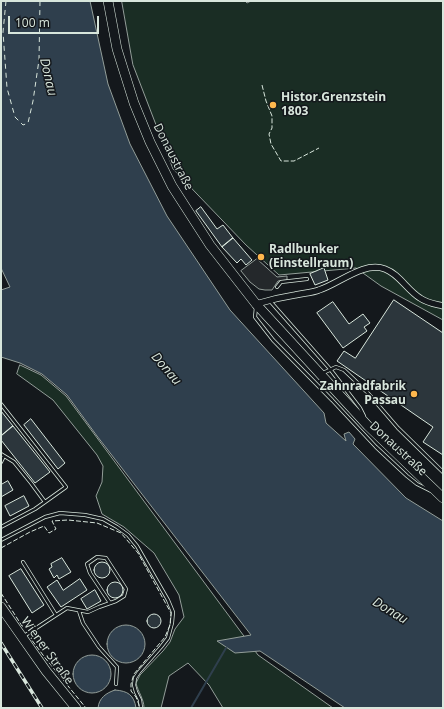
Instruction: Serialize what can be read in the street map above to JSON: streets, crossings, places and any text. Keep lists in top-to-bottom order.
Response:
{
  "streets": {
    "main road": ["Donaustraße", "Wiener Straße"]
  },
  "water": ["Donau"],
  "places": ["Histor.Grenzstein 1803", "Radlbunker (Einstellraum)", "Zahnradfabrik Passau"],
  "scale_bar": "100 m"
}
